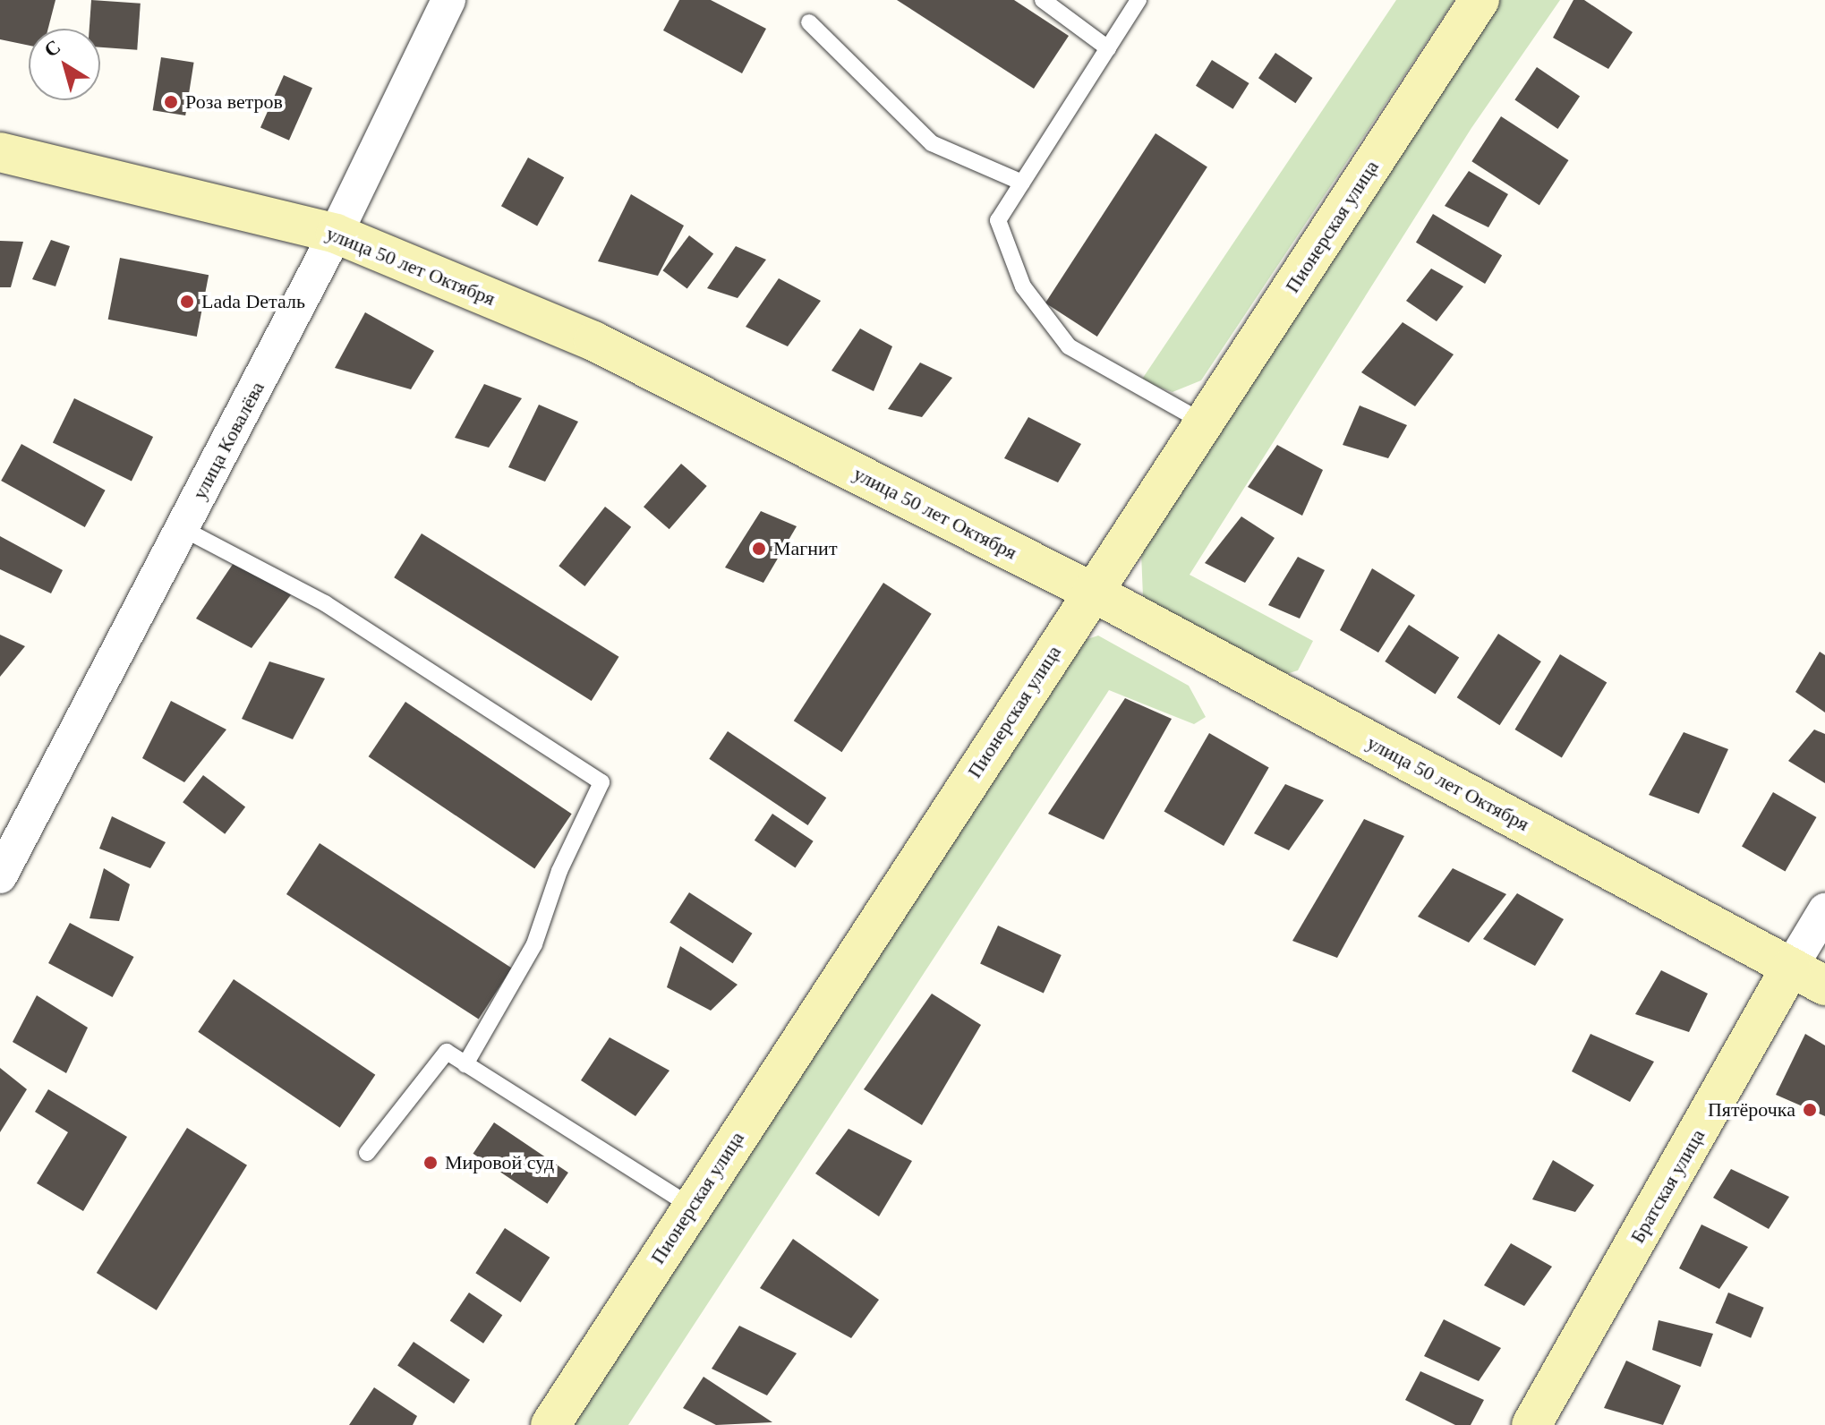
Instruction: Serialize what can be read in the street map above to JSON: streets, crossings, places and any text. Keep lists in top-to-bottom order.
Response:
{
  "streets": {
    "main road": ["Пионерская улица", "улица 50 лет Октября", "Братская улица"],
    "street": ["улица Ковалёва"]
  },
  "crossings": [
    ["Пионерская улица", "улица 50 лет Октября"],
    ["улица 50 лет Октября", "улица Ковалёва"],
    ["улица 50 лет Октября", "Братская улица"]
  ],
  "places": [
    "Роза ветров",
    "Lada Dеталь",
    "Магнит",
    "Пятёрочка",
    "Мировой суд"
  ],
  "north": "top left"
}
